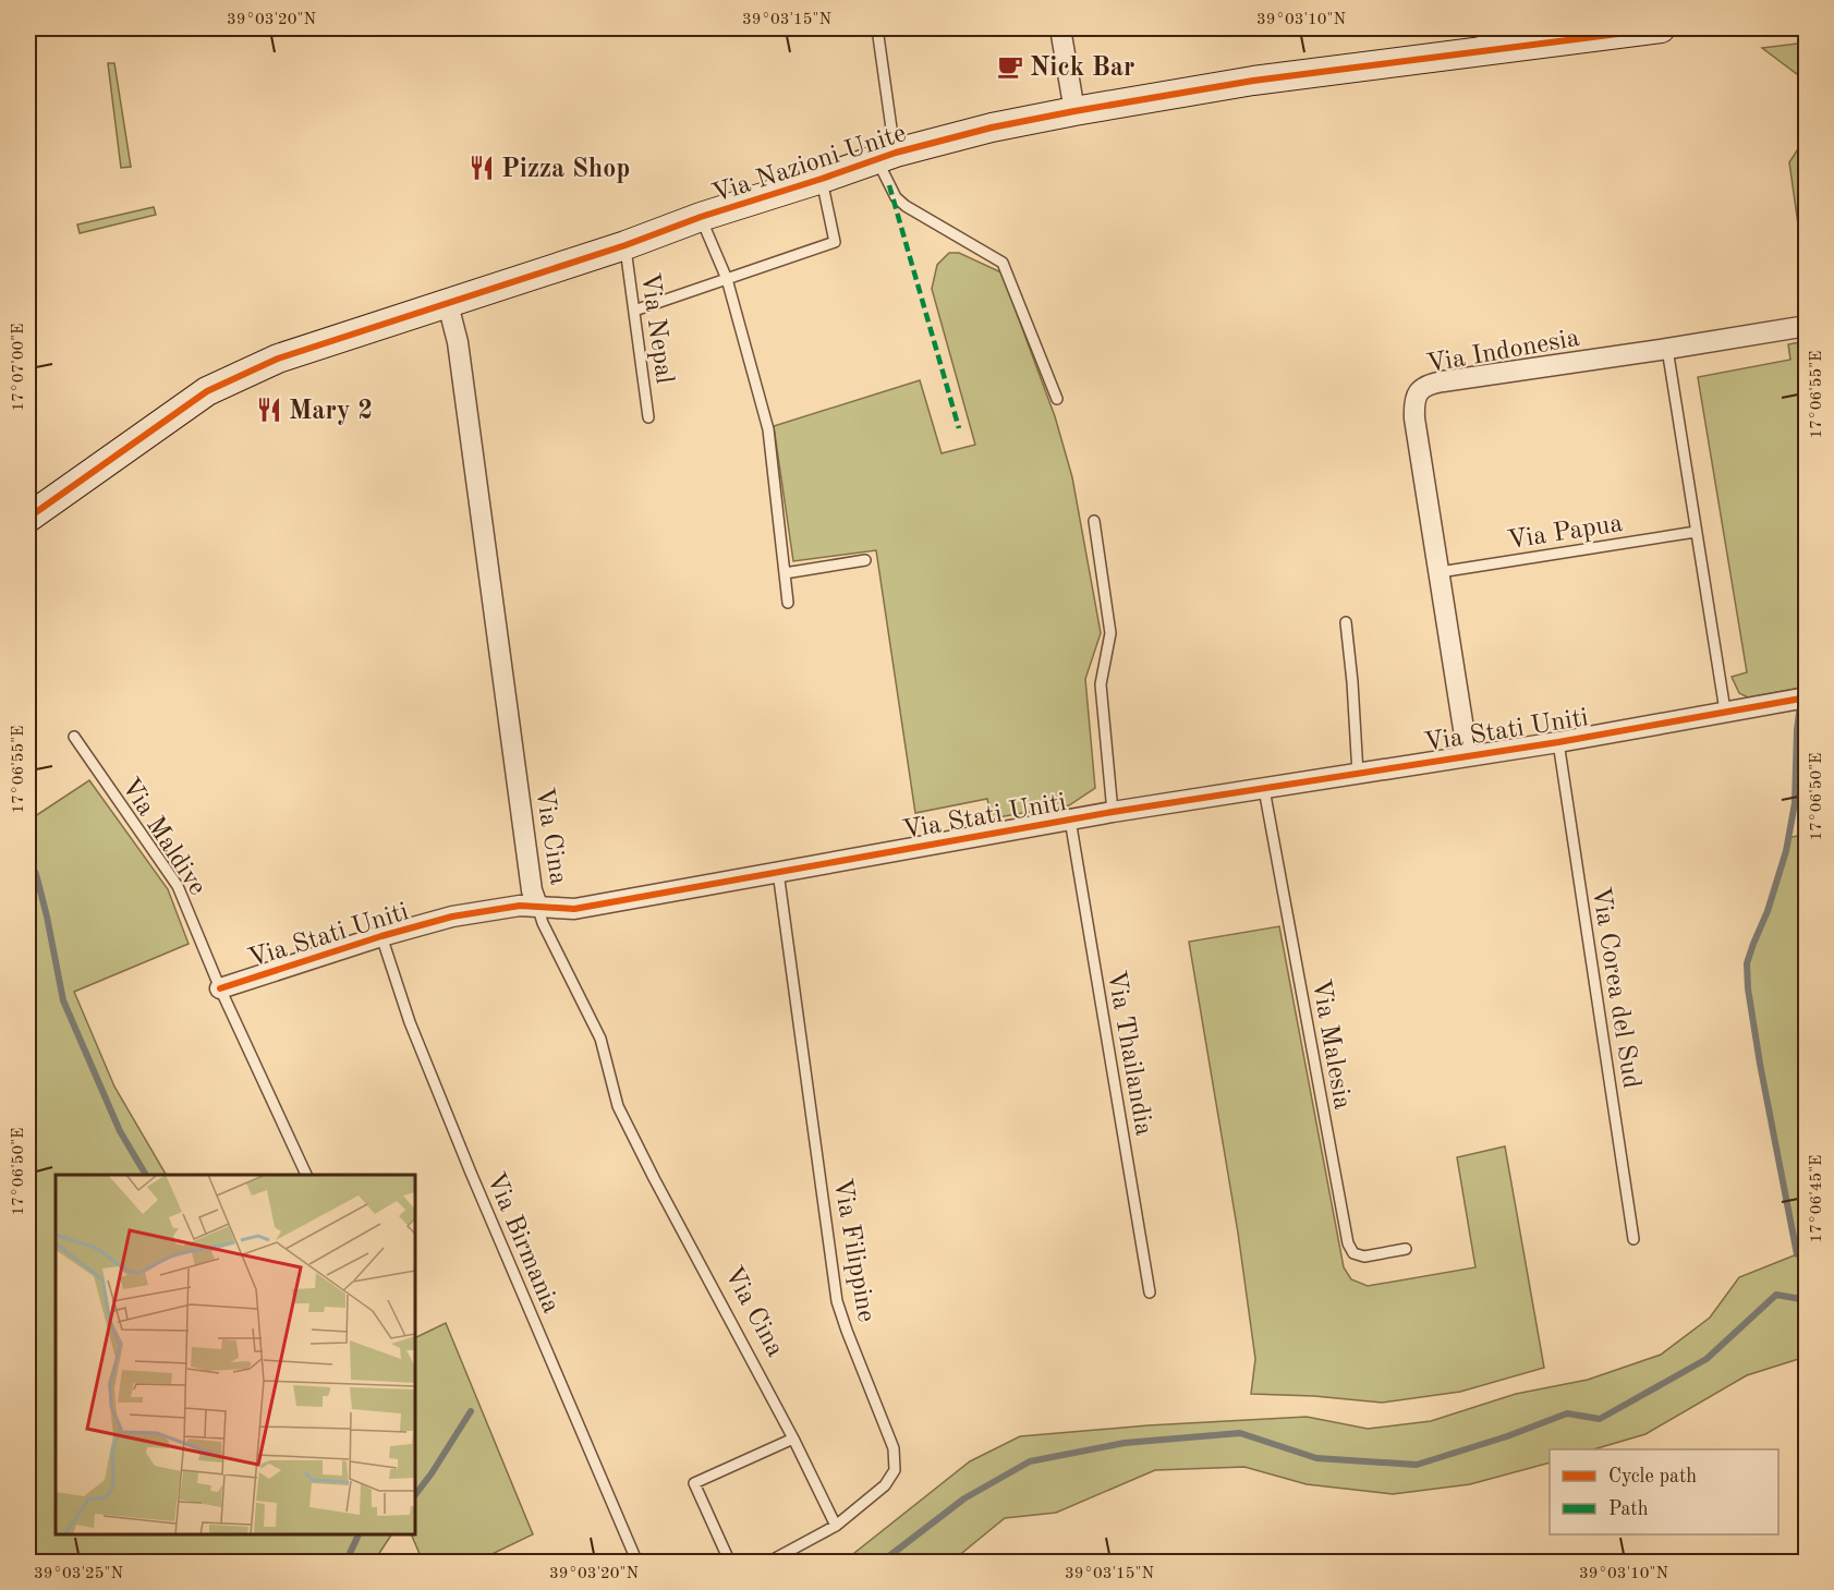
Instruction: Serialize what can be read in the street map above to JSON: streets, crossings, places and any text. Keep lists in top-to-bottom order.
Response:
{
  "streets": {
    "street": [
      "Via Nazioni Unite",
      "Via Indonesia",
      "Via Stati Uniti",
      "Via Cina"
    ],
    "lane": [
      "Via Nepal",
      "Via Papua",
      "Via Maldive",
      "Via Corea del Sud",
      "Via Malesia",
      "Via Thailandia",
      "Via Birmania",
      "Via Filippine"
    ]
  },
  "crossings": [
    ["Via Nazioni Unite", "Via Nepal"],
    ["Via Nazioni Unite", "Via Cina"],
    ["Via Indonesia", "Via Papua"],
    ["Via Indonesia", "Via Stati Uniti"],
    ["Via Stati Uniti", "Via Maldive"],
    ["Via Stati Uniti", "Via Cina"],
    ["Via Stati Uniti", "Via Corea del Sud"],
    ["Via Stati Uniti", "Via Malesia"],
    ["Via Stati Uniti", "Via Thailandia"],
    ["Via Stati Uniti", "Via Birmania"],
    ["Via Stati Uniti", "Via Filippine"],
    ["Via Cina", "Via Filippine"]
  ],
  "places": {
    "cafe": ["Nick Bar"],
    "restaurant": ["Pizza Shop", "Mary 2"]
  },
  "legend": ["Cycle path", "Path"],
  "coordinates": [
    "39°03'20\"N",
    "39°03'15\"N",
    "39°03'10\"N",
    "17°07'00\"E",
    "17°06'55\"E",
    "17°06'50\"E",
    "17°06'45\"E",
    "39°03'25\"N"
  ]
}
